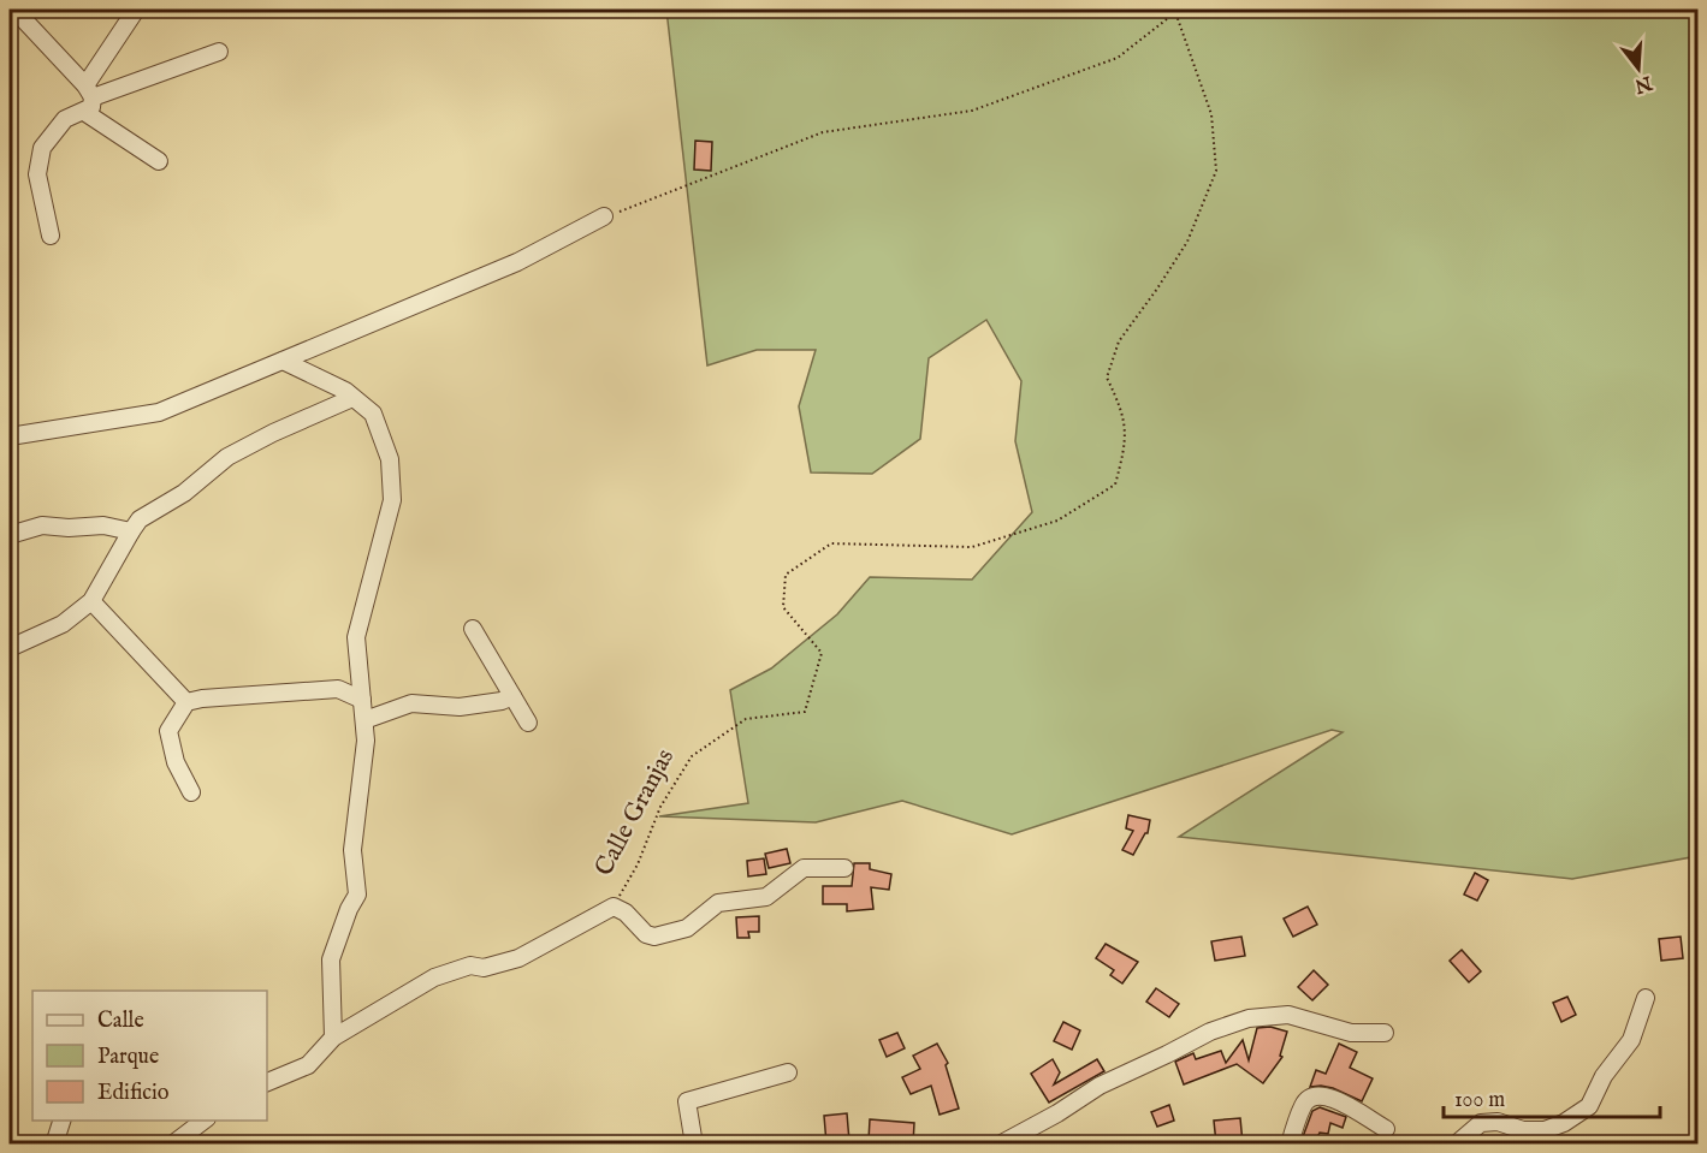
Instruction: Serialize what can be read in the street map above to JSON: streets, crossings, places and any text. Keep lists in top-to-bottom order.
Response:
{
  "streets": {
    "street": ["Calle Granjas"]
  },
  "legend": ["Calle", "Parque", "Edificio"],
  "scale_bar": "100 m",
  "north": "bottom"
}
